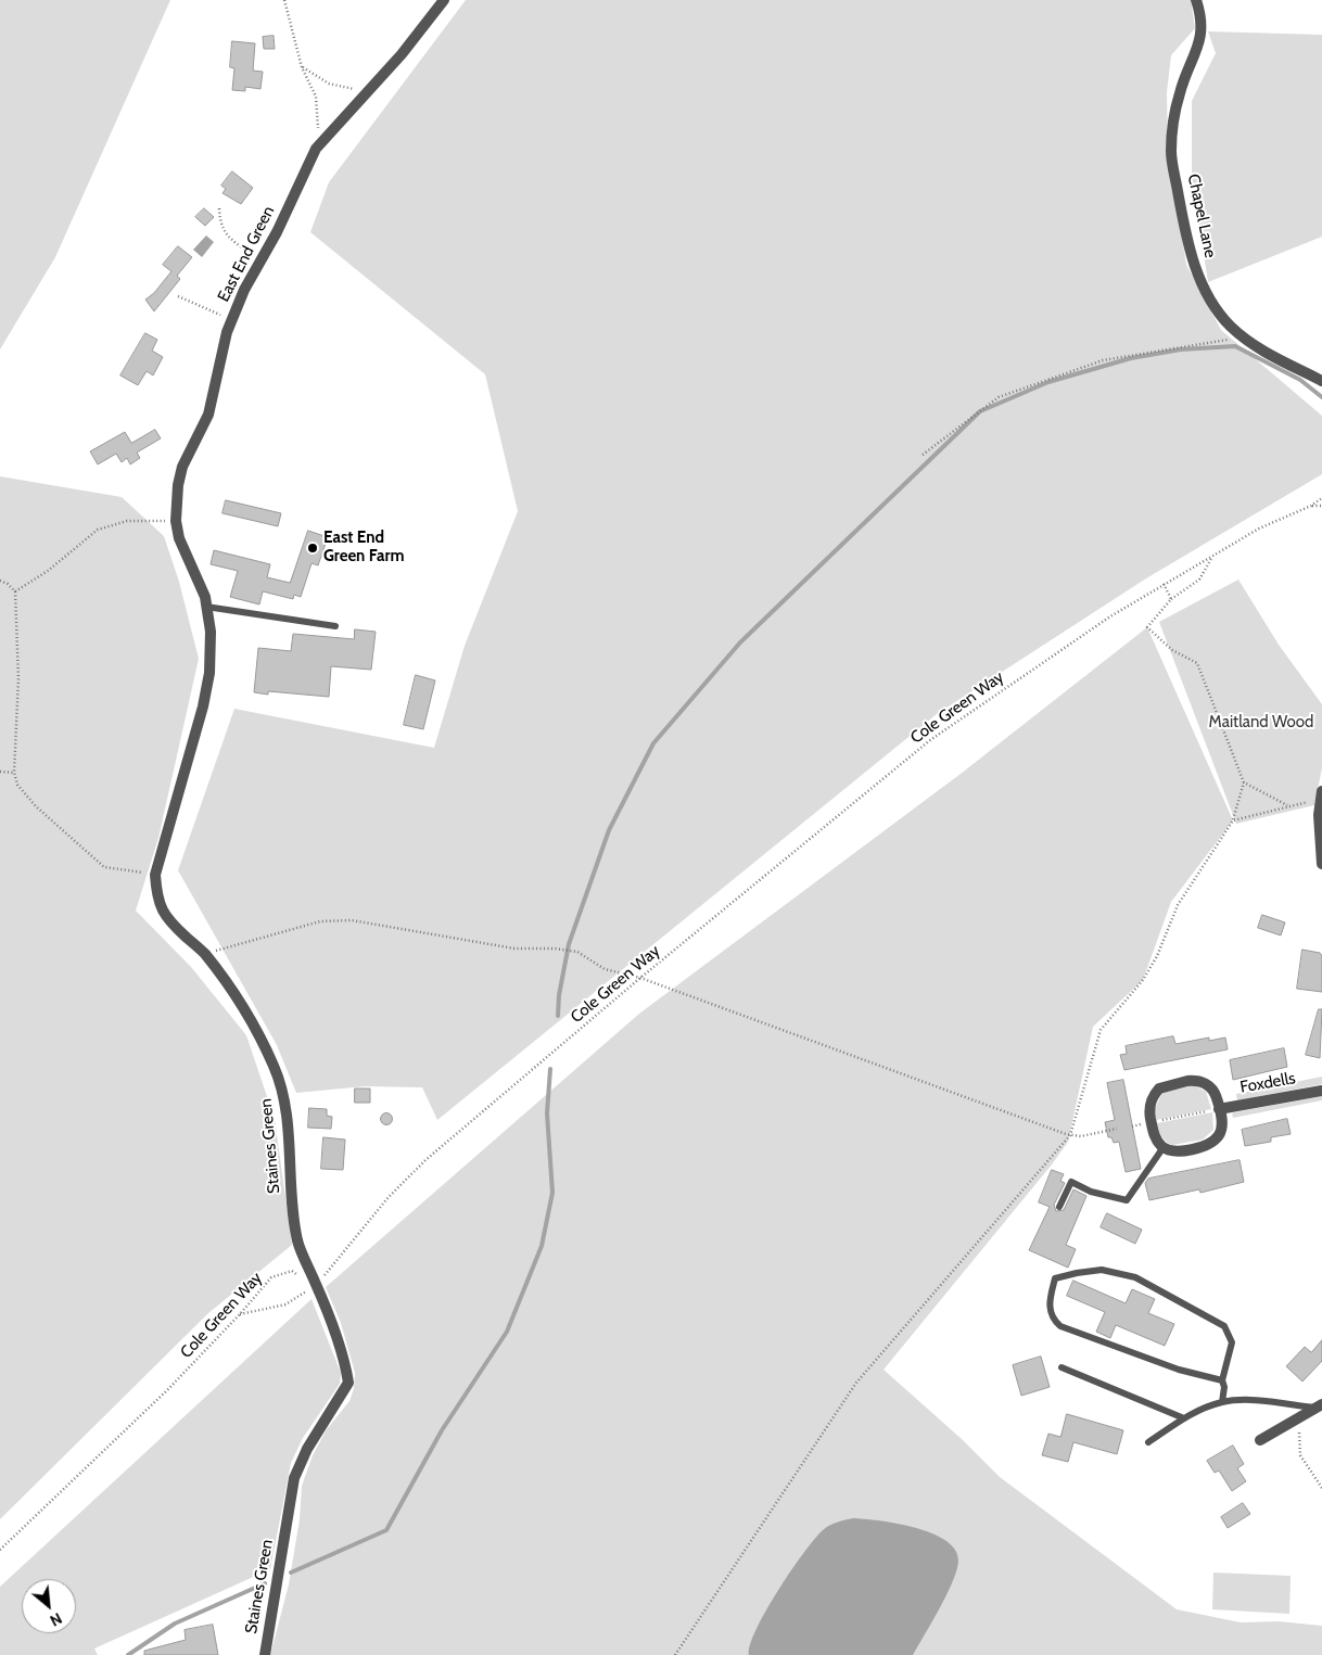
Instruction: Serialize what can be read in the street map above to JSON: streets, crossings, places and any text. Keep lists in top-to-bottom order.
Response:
{
  "streets": {
    "street": [
      "Chapel Lane",
      "East End Green",
      "Foxdells",
      "Staines Green"
    ],
    "path": ["Cole Green Way"]
  },
  "crossings": [
    ["East End Green", "Staines Green"],
    ["Cole Green Way", "Staines Green"]
  ],
  "parks": ["Maitland Wood"],
  "places": ["East End Green Farm"],
  "north": "bottom right"
}
